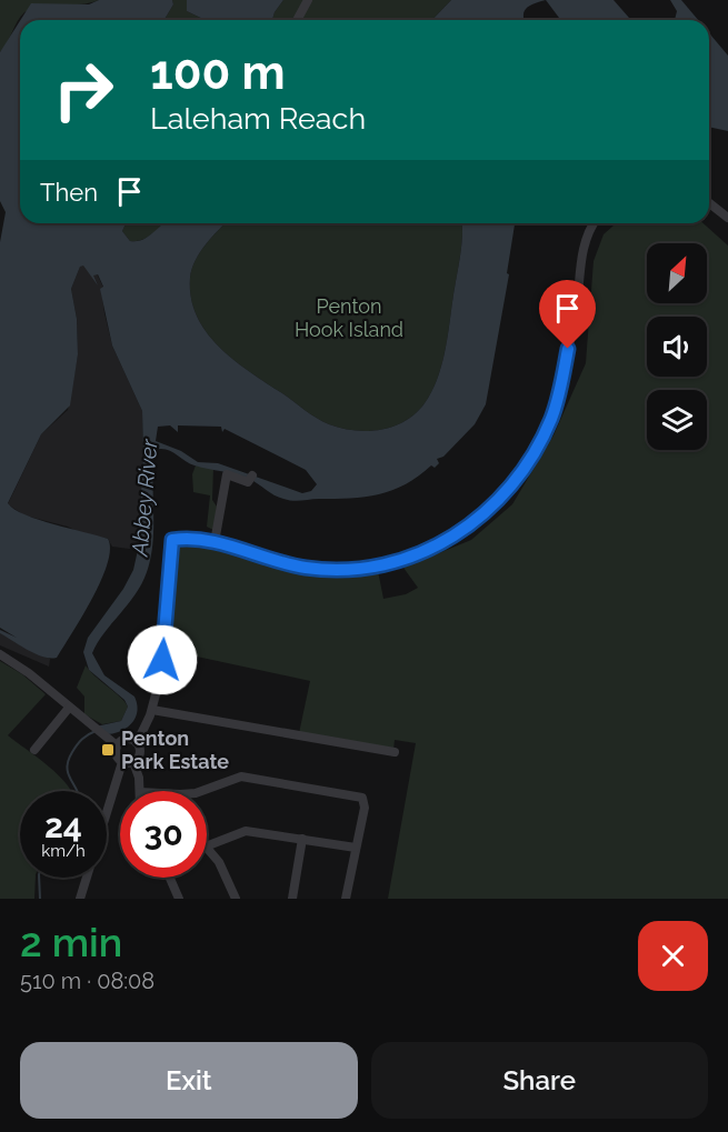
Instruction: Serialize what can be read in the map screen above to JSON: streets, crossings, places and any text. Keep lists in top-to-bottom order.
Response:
{
  "water": ["Abbey River"],
  "parks": ["Penton Hook Island"],
  "places": {
    "transit": ["Penton Park Estate"]
  },
  "north": "top right",
  "page": {
    "turn": ["100 m", "Laleham Reach"],
    "then": "Then",
    "speed": "24 km/h",
    "limit": "30",
    "heading": ["2 min", "510 m · 08:08"],
    "buttons": ["Exit", "Share"]
  }
}
